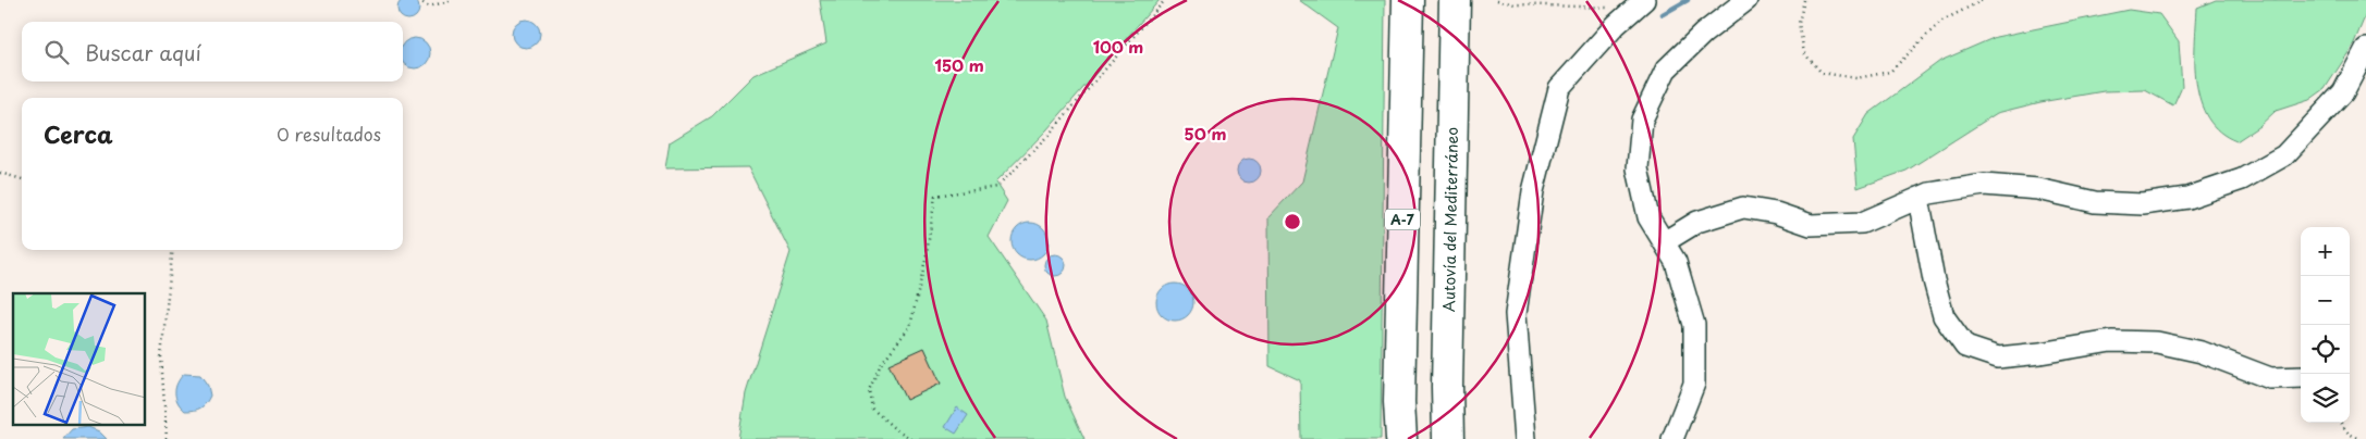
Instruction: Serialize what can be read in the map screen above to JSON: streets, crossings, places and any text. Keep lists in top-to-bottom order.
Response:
{
  "streets": {
    "highway": ["A-7", "Autovía del Mediterráneo"]
  },
  "page": {
    "search": "Buscar aquí",
    "heading": ["Cerca", "0 resultados"],
    "map_buttons": ["+", "−"]
  },
  "rings": ["100 m", "150 m", "50 m"]
}
